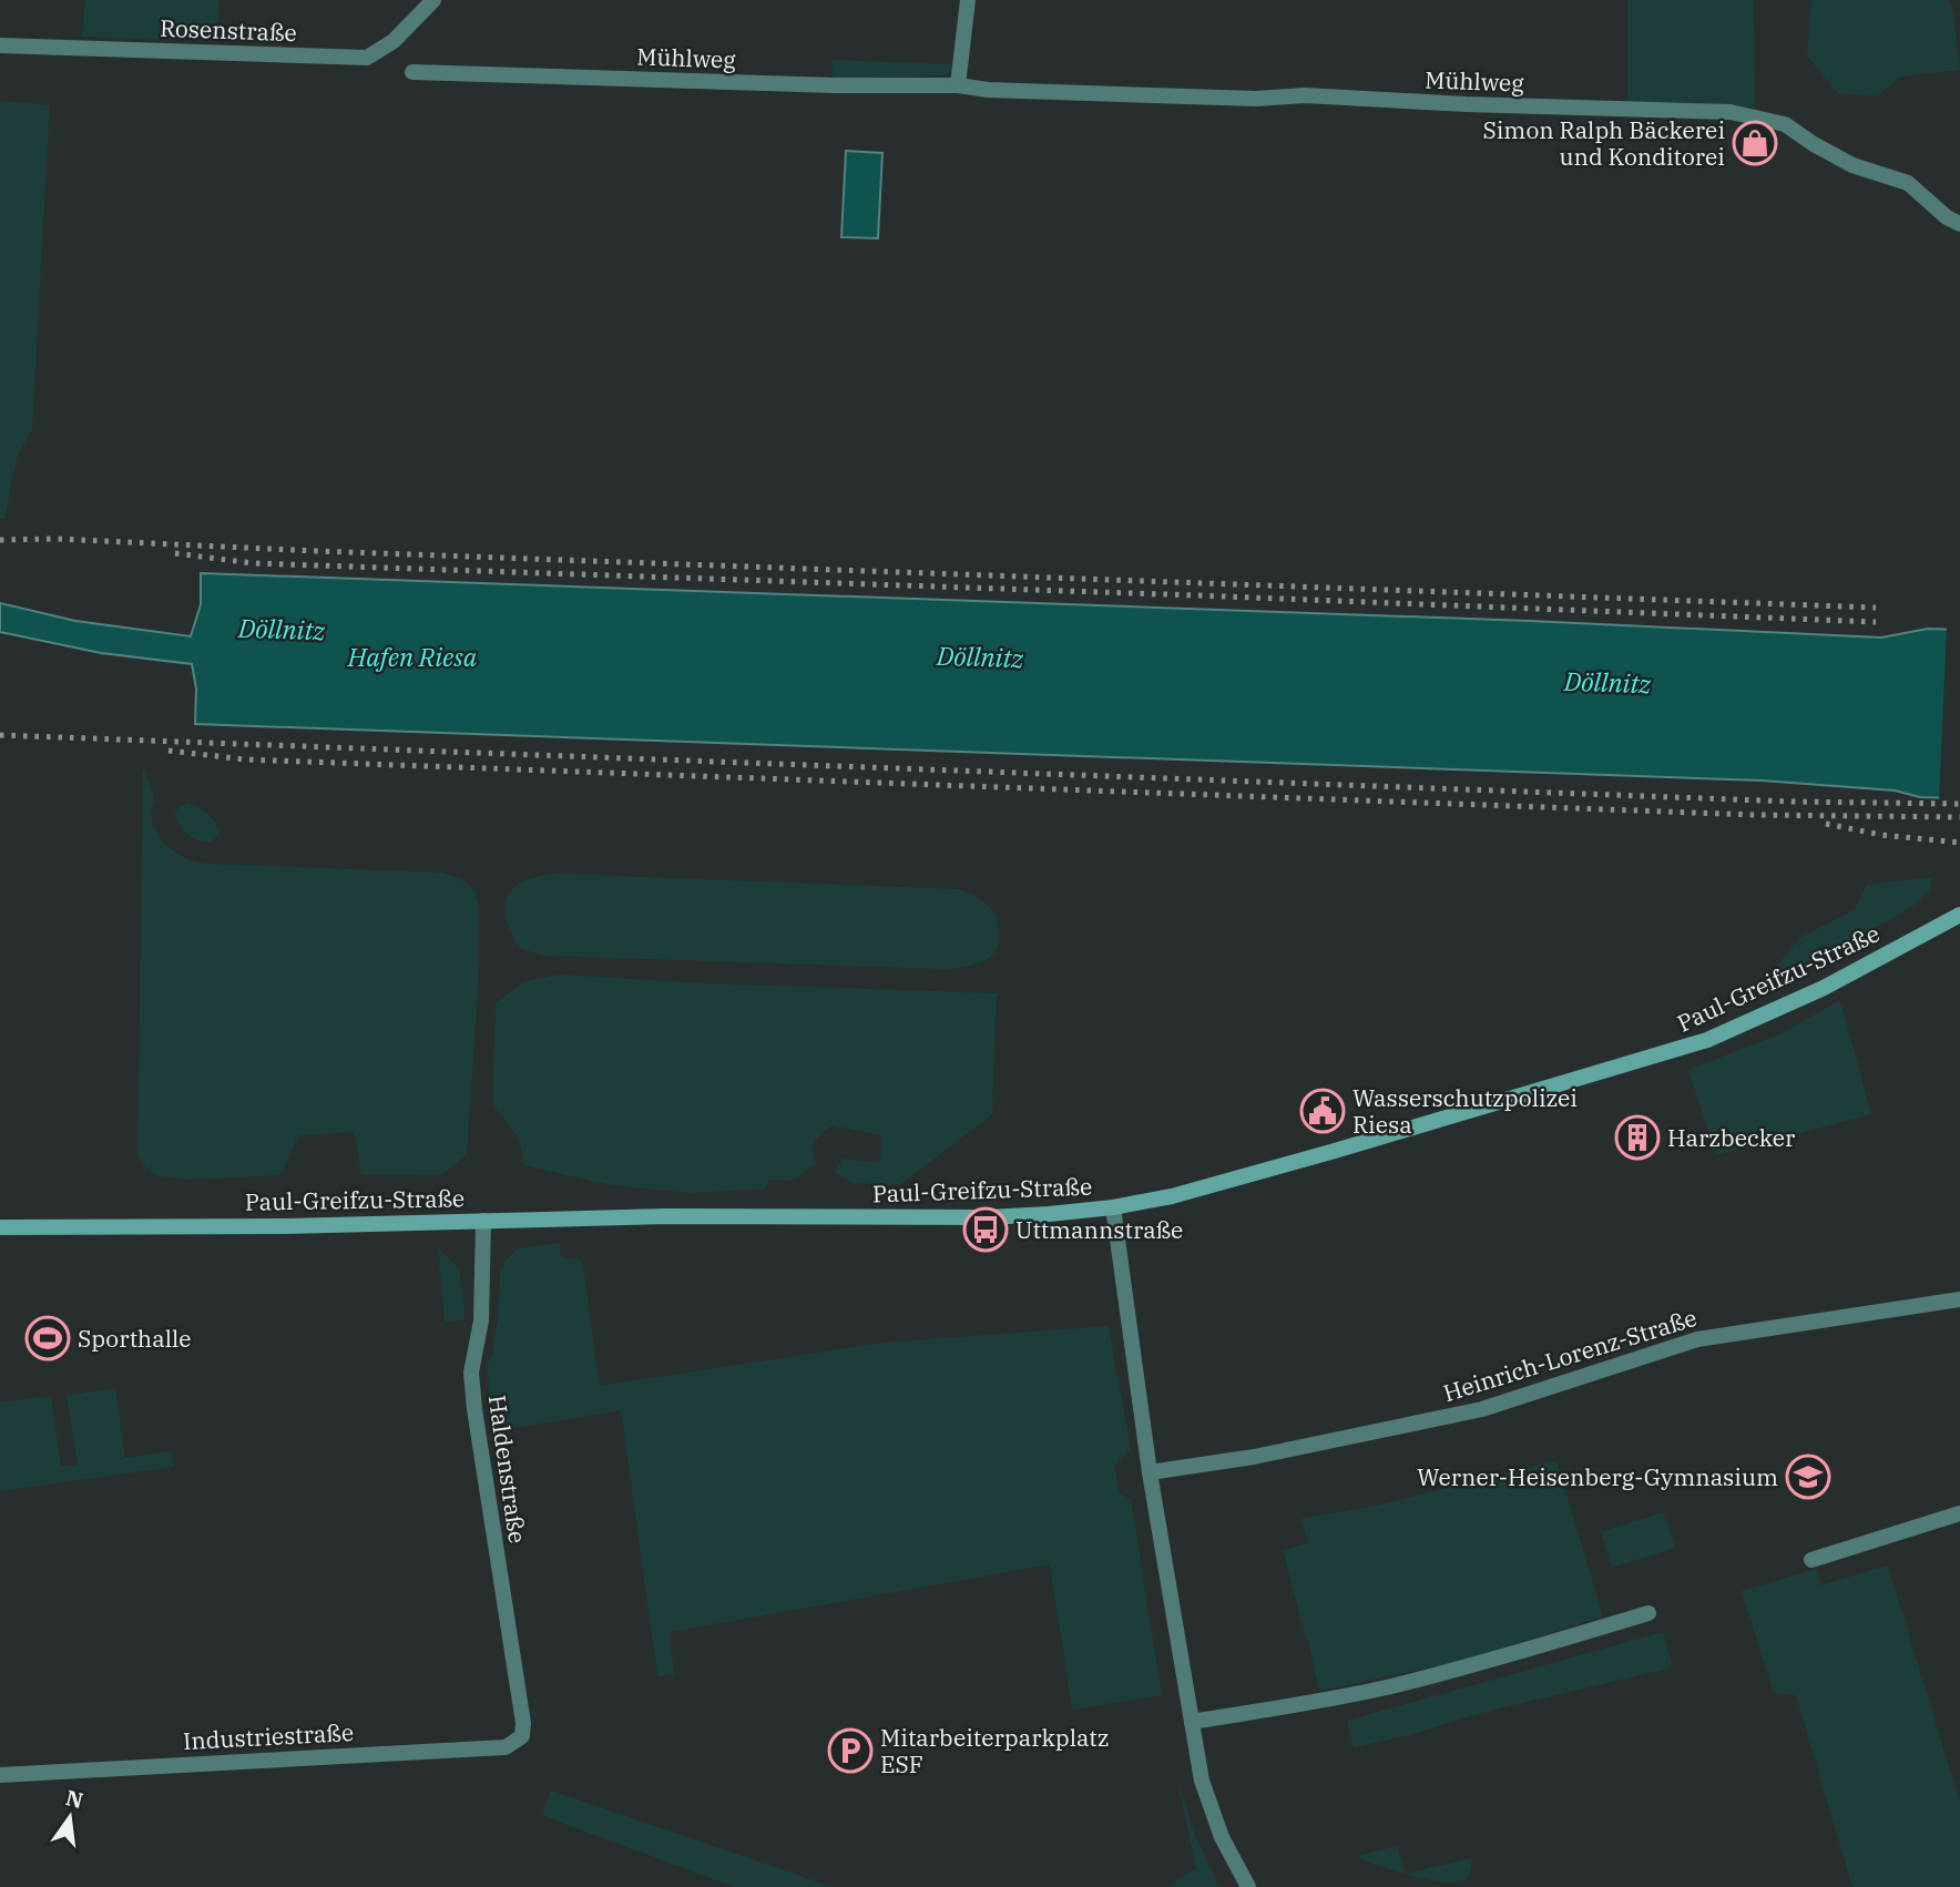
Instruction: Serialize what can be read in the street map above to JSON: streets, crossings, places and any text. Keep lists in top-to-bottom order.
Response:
{
  "streets": {
    "main road": ["Paul-Greifzu-Straße"],
    "street": [
      "Rosenstraße",
      "Mühlweg",
      "Heinrich-Lorenz-Straße",
      "Haldenstraße",
      "Industriestraße"
    ]
  },
  "crossings": [
    ["Paul-Greifzu-Straße", "Haldenstraße"],
    ["Haldenstraße", "Industriestraße"]
  ],
  "water": ["Döllnitz", "Hafen Riesa"],
  "places": {
    "shop": ["Simon Ralph Bäckerei und Konditorei"],
    "public building": ["Wasserschutzpolizei Riesa"],
    "building": ["Harzbecker"],
    "bus stop": ["Uttmannstraße"],
    "sports": ["Sporthalle"],
    "school or university": ["Werner-Heisenberg-Gymnasium"],
    "parking": ["Mitarbeiterparkplatz ESF"]
  },
  "north": "top"
}
